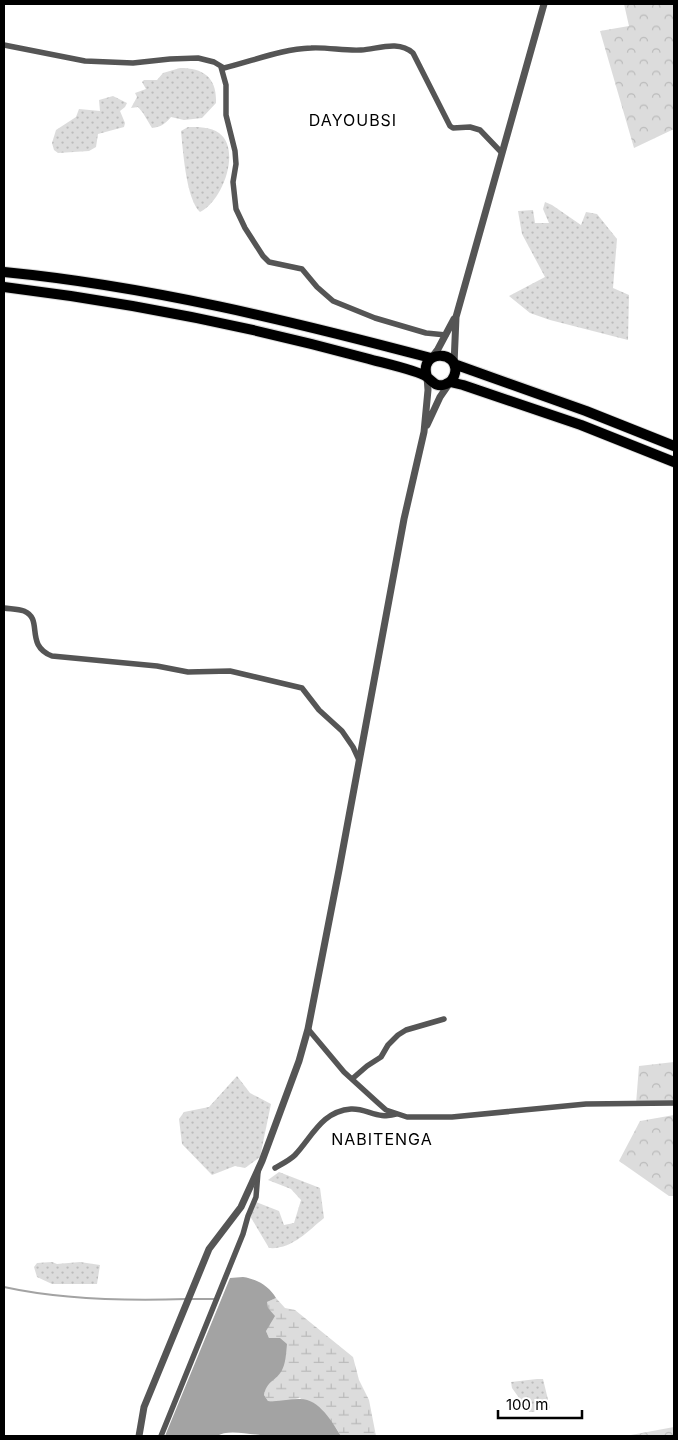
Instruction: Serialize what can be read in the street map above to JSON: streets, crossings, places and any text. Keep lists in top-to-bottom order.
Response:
{
  "districts": ["DAYOUBSI", "NABITENGA"],
  "scale_bar": "100 m"
}
